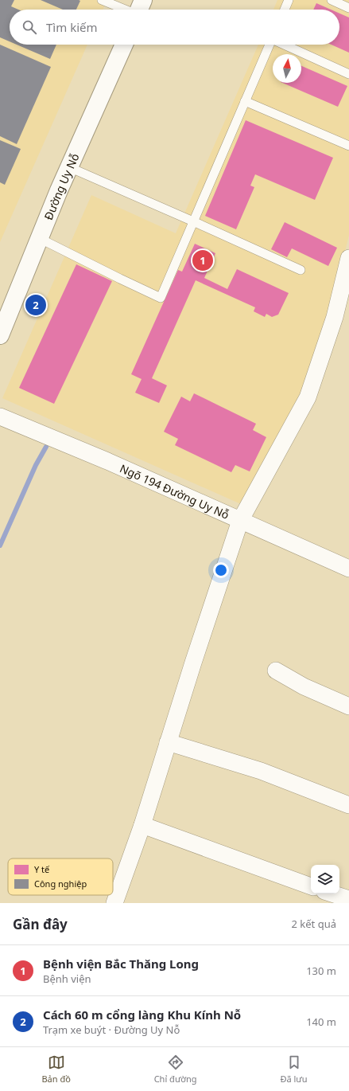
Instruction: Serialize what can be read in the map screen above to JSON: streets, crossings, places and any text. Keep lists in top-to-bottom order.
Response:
{
  "streets": {
    "street": ["Đường Uy Nỗ", "Ngõ 194 Đường Uy Nỗ"]
  },
  "legend": ["Y tế", "Công nghiệp"],
  "north": "top",
  "page": {
    "search": "Tìm kiếm",
    "pins": ["1", "2"],
    "heading": ["Gần đây", "2 kết quả"],
    "list": [
      {
        "mark": "1",
        "name": "Bệnh viện Bắc Thăng Long",
        "note": "Bệnh viện",
        "value": "130 m"
      },
      {
        "mark": "2",
        "name": "Cách 60 m cổng làng Khu Kính Nỗ",
        "note": "Trạm xe buýt · Đường Uy Nỗ",
        "value": "140 m"
      }
    ],
    "nav": ["Bản đồ", "Chỉ đường", "Đã lưu"]
  }
}
